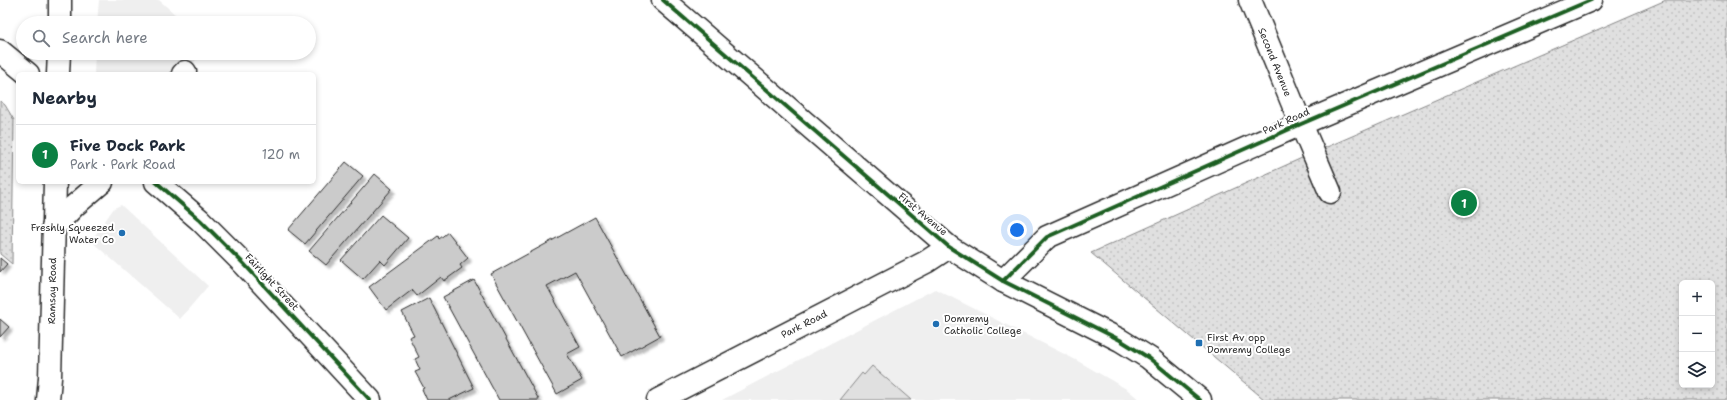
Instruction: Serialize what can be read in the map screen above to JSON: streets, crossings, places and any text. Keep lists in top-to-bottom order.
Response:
{
  "streets": {
    "street": [
      "Second Avenue",
      "Park Road",
      "First Avenue",
      "Fairlight Street",
      "Ramsay Road"
    ]
  },
  "crossings": [
    ["Second Avenue", "Park Road"],
    ["Park Road", "First Avenue"]
  ],
  "places": {
    "other": ["Freshly Squeezed Water Co", "Domremy Catholic College"],
    "transit": ["First Av opp Domremy College"]
  },
  "page": {
    "search": "Search here",
    "heading": "Nearby",
    "list": [
      {
        "mark": "1",
        "name": "Five Dock Park",
        "note": "Park · Park Road",
        "value": "120 m"
      }
    ],
    "pins": "1",
    "map_buttons": ["+", "−"]
  }
}
